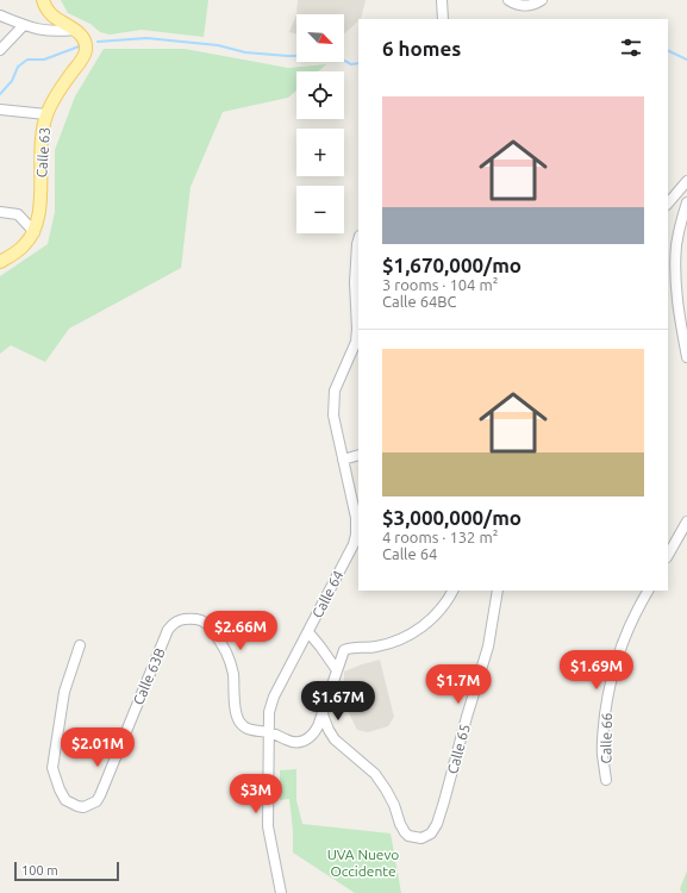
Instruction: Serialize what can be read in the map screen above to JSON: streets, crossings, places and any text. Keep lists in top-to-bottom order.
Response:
{
  "streets": {
    "main road": ["Calle 63"],
    "street": [
      "Calle 64",
      "Calle 63B",
      "Calle 66",
      "Calle 65"
    ]
  },
  "crossings": [
    ["Calle 64", "Calle 63B"]
  ],
  "parks": ["UVA Nuevo Occidente"],
  "scale_bar": "100 m",
  "north": "bottom right",
  "page": {
    "map_buttons": ["+", "−"],
    "heading": "6 homes",
    "list": [
      {
        "name": "$1,670,000/mo",
        "note": "3 rooms · 104 m² · Calle 64BC"
      },
      {
        "name": "$3,000,000/mo",
        "note": "4 rooms · 132 m² · Calle 64"
      }
    ],
    "price": [
      "$2.66M",
      "$1.69M",
      "$1.7M",
      "$1.67M",
      "$2.01M",
      "$3M"
    ],
    "scale": "100 m"
  }
}
